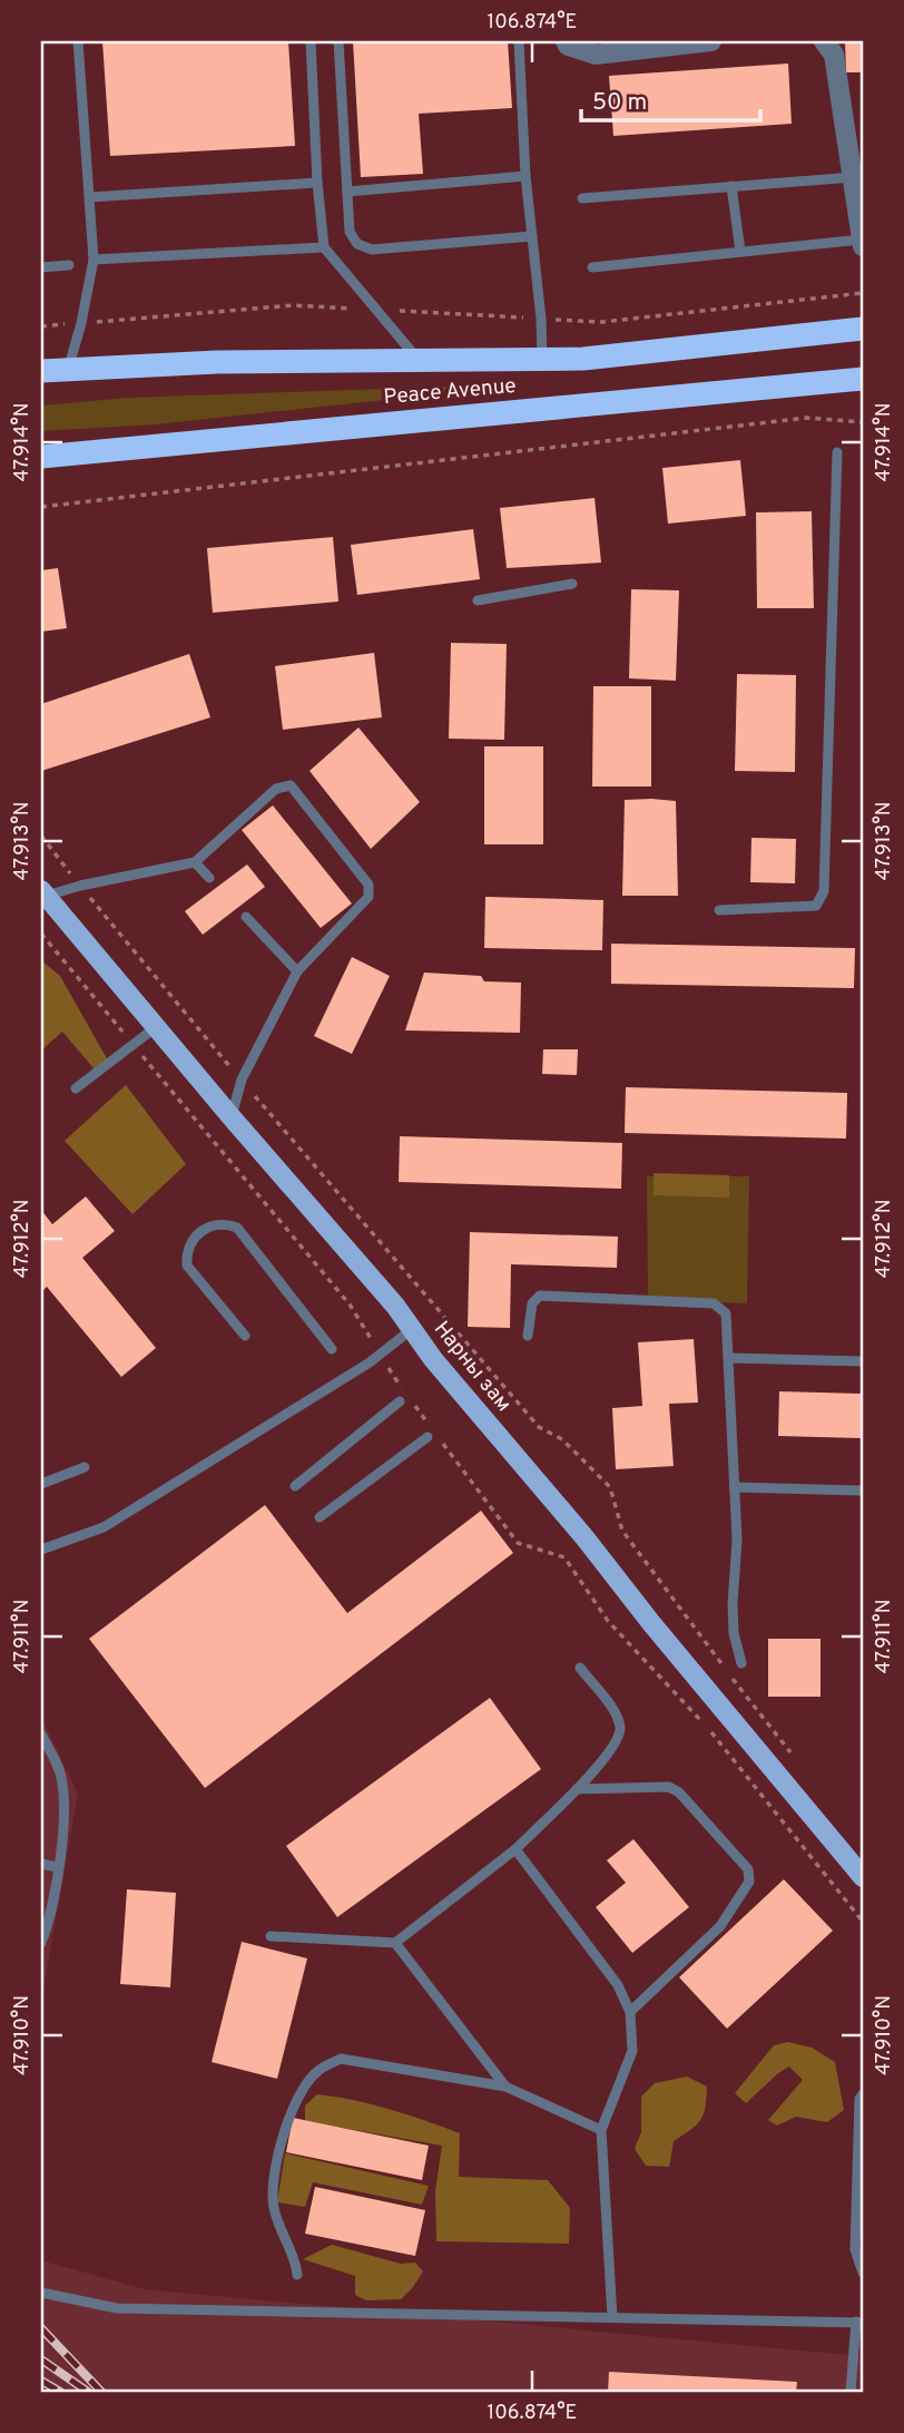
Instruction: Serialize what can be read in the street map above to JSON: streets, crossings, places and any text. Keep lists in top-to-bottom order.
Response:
{
  "streets": {
    "highway": ["Peace Avenue"],
    "main road": ["Нарны зам"]
  },
  "scale_bar": "50 m",
  "coordinates": [
    "106.874°E",
    "47.914°N",
    "47.913°N",
    "47.912°N",
    "47.911°N",
    "47.910°N"
  ]
}
